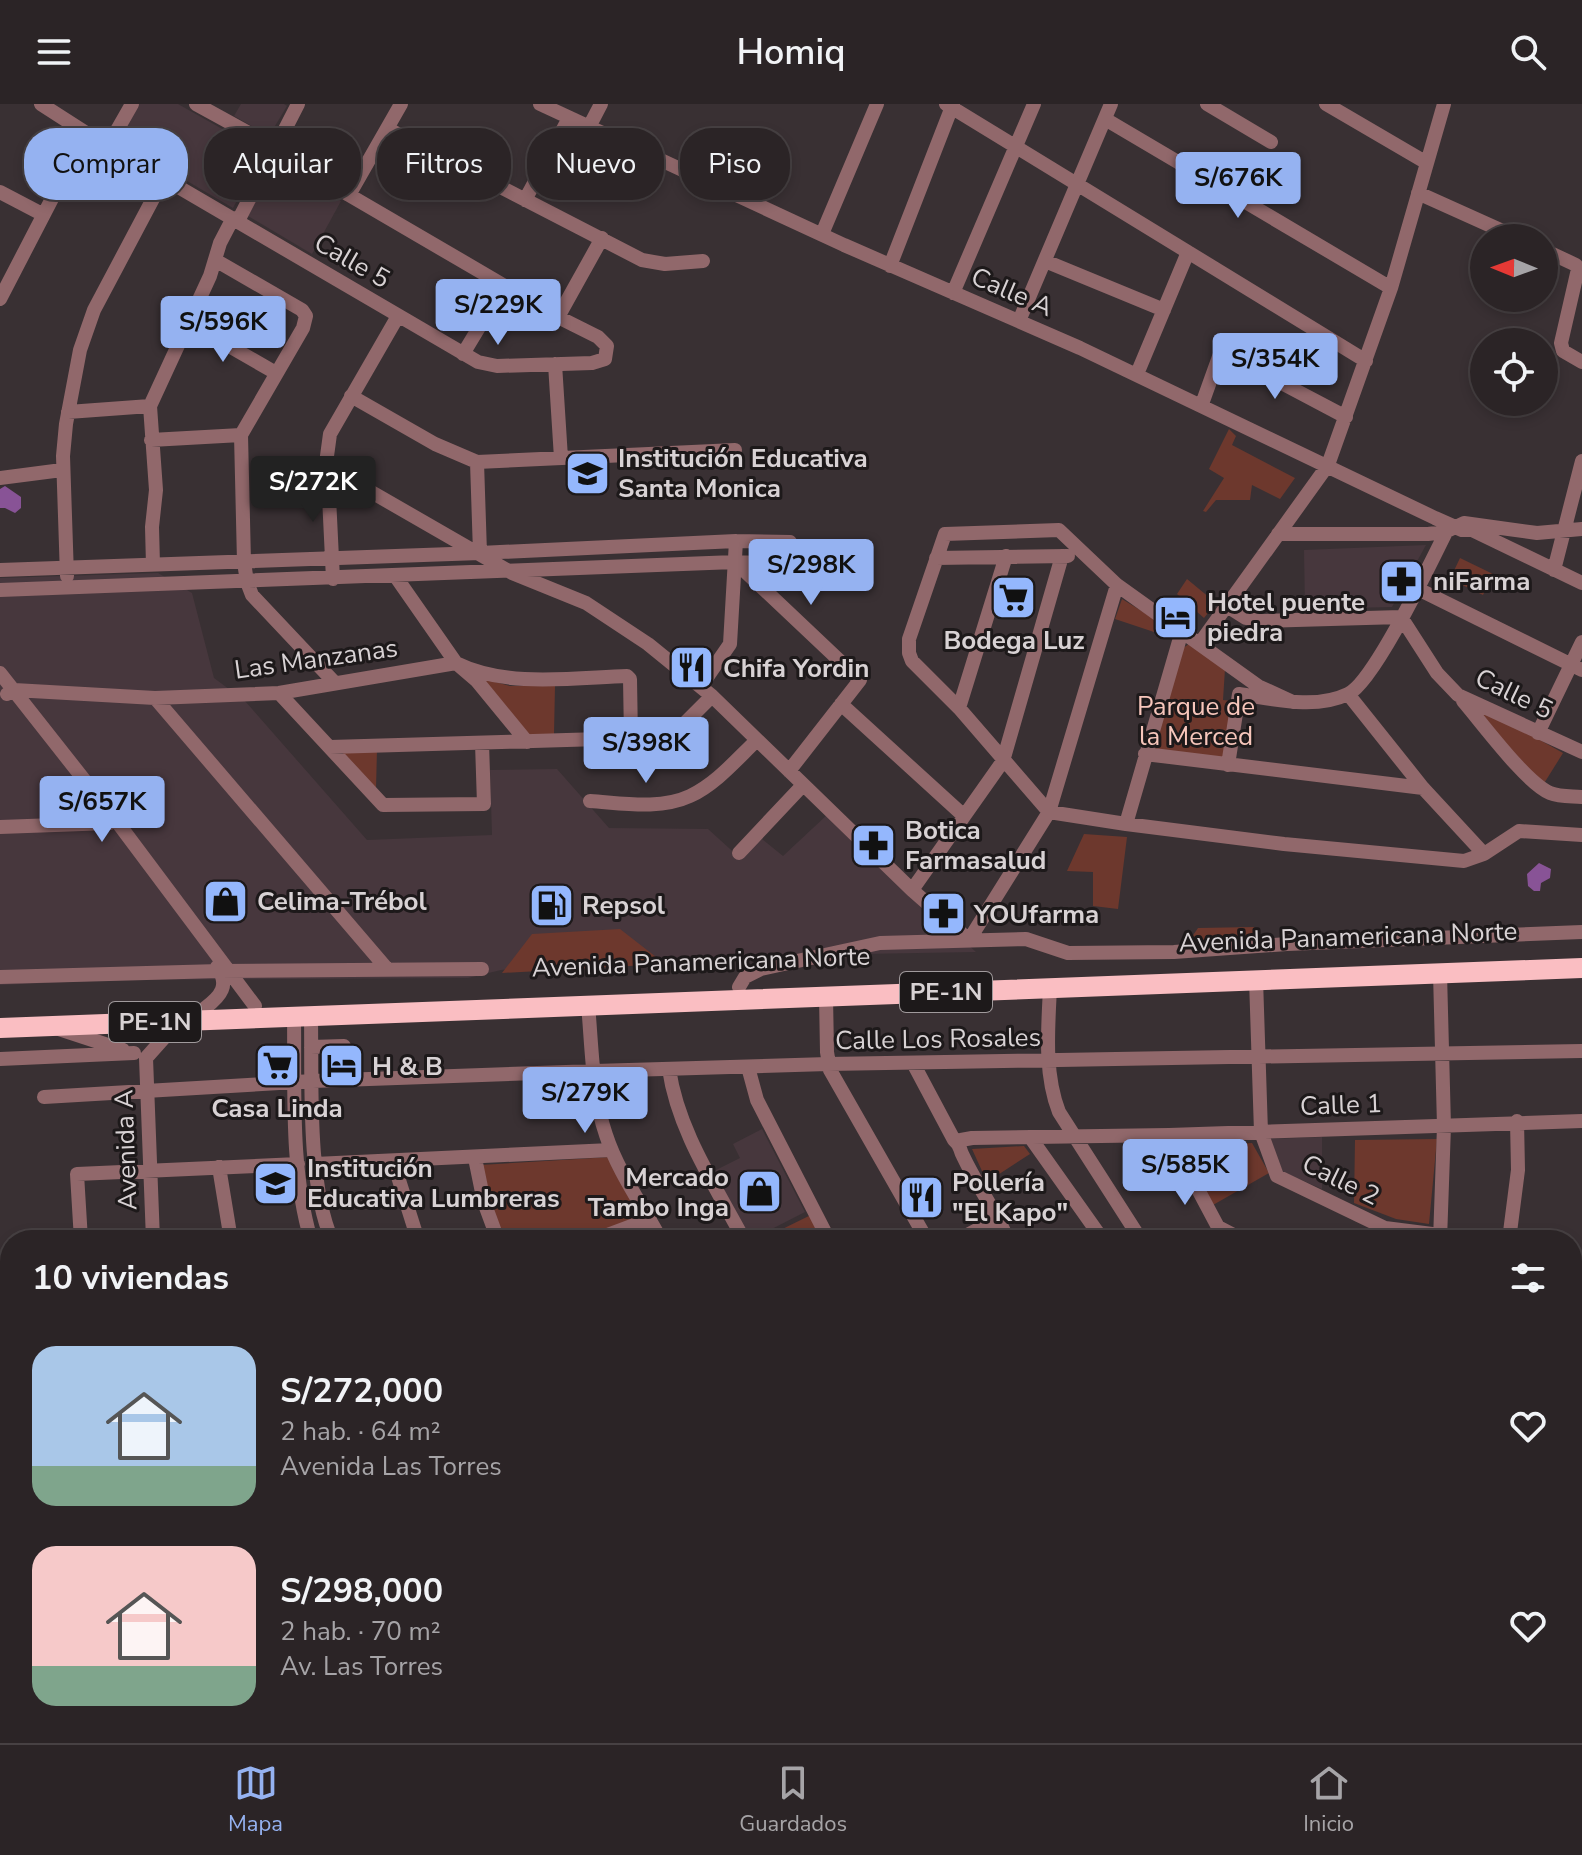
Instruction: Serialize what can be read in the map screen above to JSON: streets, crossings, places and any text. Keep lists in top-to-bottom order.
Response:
{
  "streets": {
    "highway": ["Avenida Panamericana Norte", "PE-1N"],
    "street": [
      "Calle 5",
      "Calle A",
      "Las Manzanas",
      "Calle Los Rosales",
      "Calle 1",
      "Avenida A",
      "Calle 2"
    ]
  },
  "crossings": [
    ["Avenida Panamericana Norte", "PE-1N"],
    ["Avenida Panamericana Norte", "Calle 2"],
    ["PE-1N", "Avenida A"],
    ["Calle Los Rosales", "Avenida A"],
    ["Calle Los Rosales", "Calle 2"],
    ["Calle 1", "Calle 2"]
  ],
  "parks": ["Parque de la Merced"],
  "places": {
    "school or university": ["Institución Educativa Santa Monica", "Institución Educativa Lumbreras"],
    "pharmacy": ["niFarma", "Botica Farmasalud", "YOUfarma"],
    "supermarket": ["Bodega Luz", "Casa Linda"],
    "hotel": ["Hotel puente piedra", "H & B"],
    "restaurant": ["Chifa Yordin", "Pollería \"El Kapo\""],
    "shop": ["Celima-Trébol", "Mercado Tambo Inga"],
    "fuel station": ["Repsol"]
  },
  "north": "left",
  "page": {
    "header": "Homiq",
    "chip": [
      "Comprar",
      "Alquilar",
      "Filtros",
      "Nuevo",
      "Piso"
    ],
    "price": [
      "S/676K",
      "S/229K",
      "S/596K",
      "S/354K",
      "S/272K",
      "S/298K",
      "S/398K",
      "S/657K",
      "S/279K",
      "S/585K"
    ],
    "heading": "10 viviendas",
    "list": [
      {
        "name": "S/272,000",
        "note": "2 hab. · 64 m² · Avenida Las Torres"
      },
      {
        "name": "S/298,000",
        "note": "2 hab. · 70 m² · Av. Las Torres"
      }
    ],
    "tabs": ["Mapa", "Guardados", "Inicio"]
  }
}
